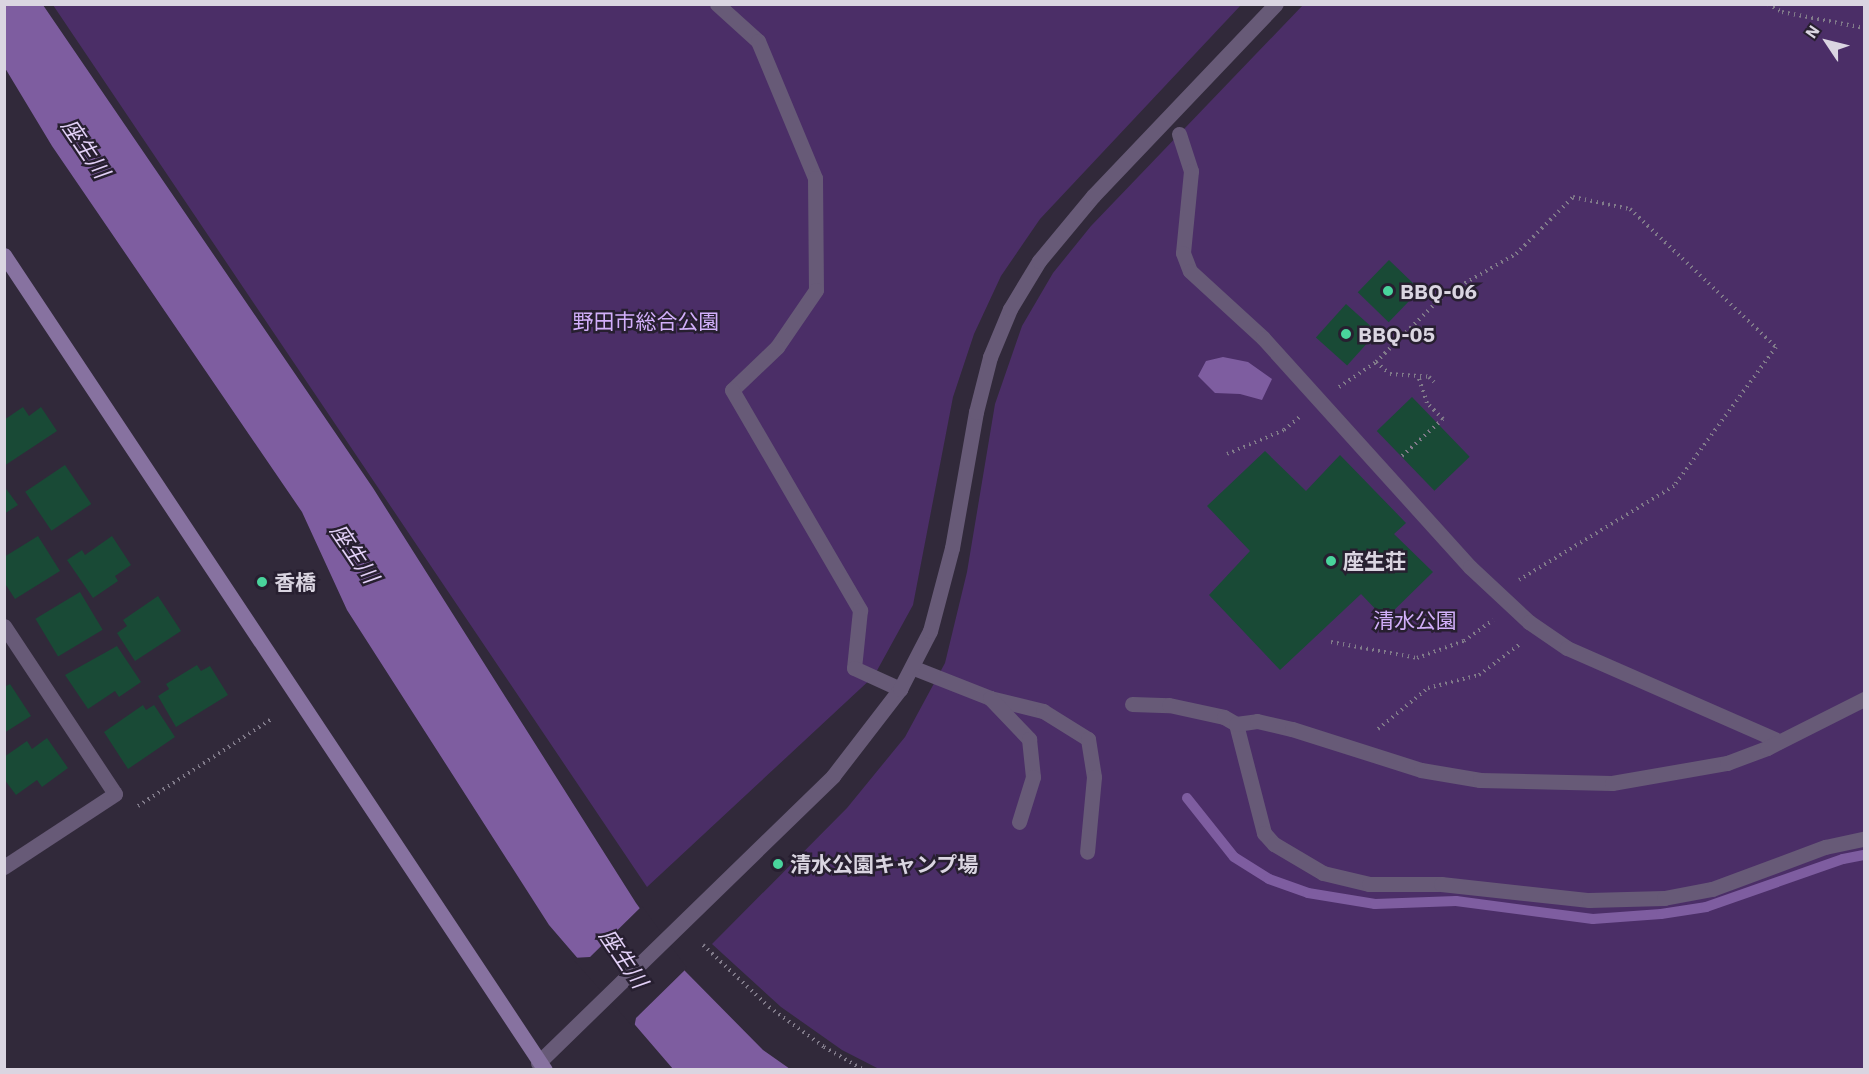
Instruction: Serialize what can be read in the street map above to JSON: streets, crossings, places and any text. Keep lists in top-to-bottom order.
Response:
{
  "water": ["座生川"],
  "parks": ["野田市総合公園", "清水公園"],
  "places": [
    "BBQ-06",
    "BBQ-05",
    "座生荘",
    "香橋",
    "清水公園キャンプ場"
  ],
  "north": "top left"
}
